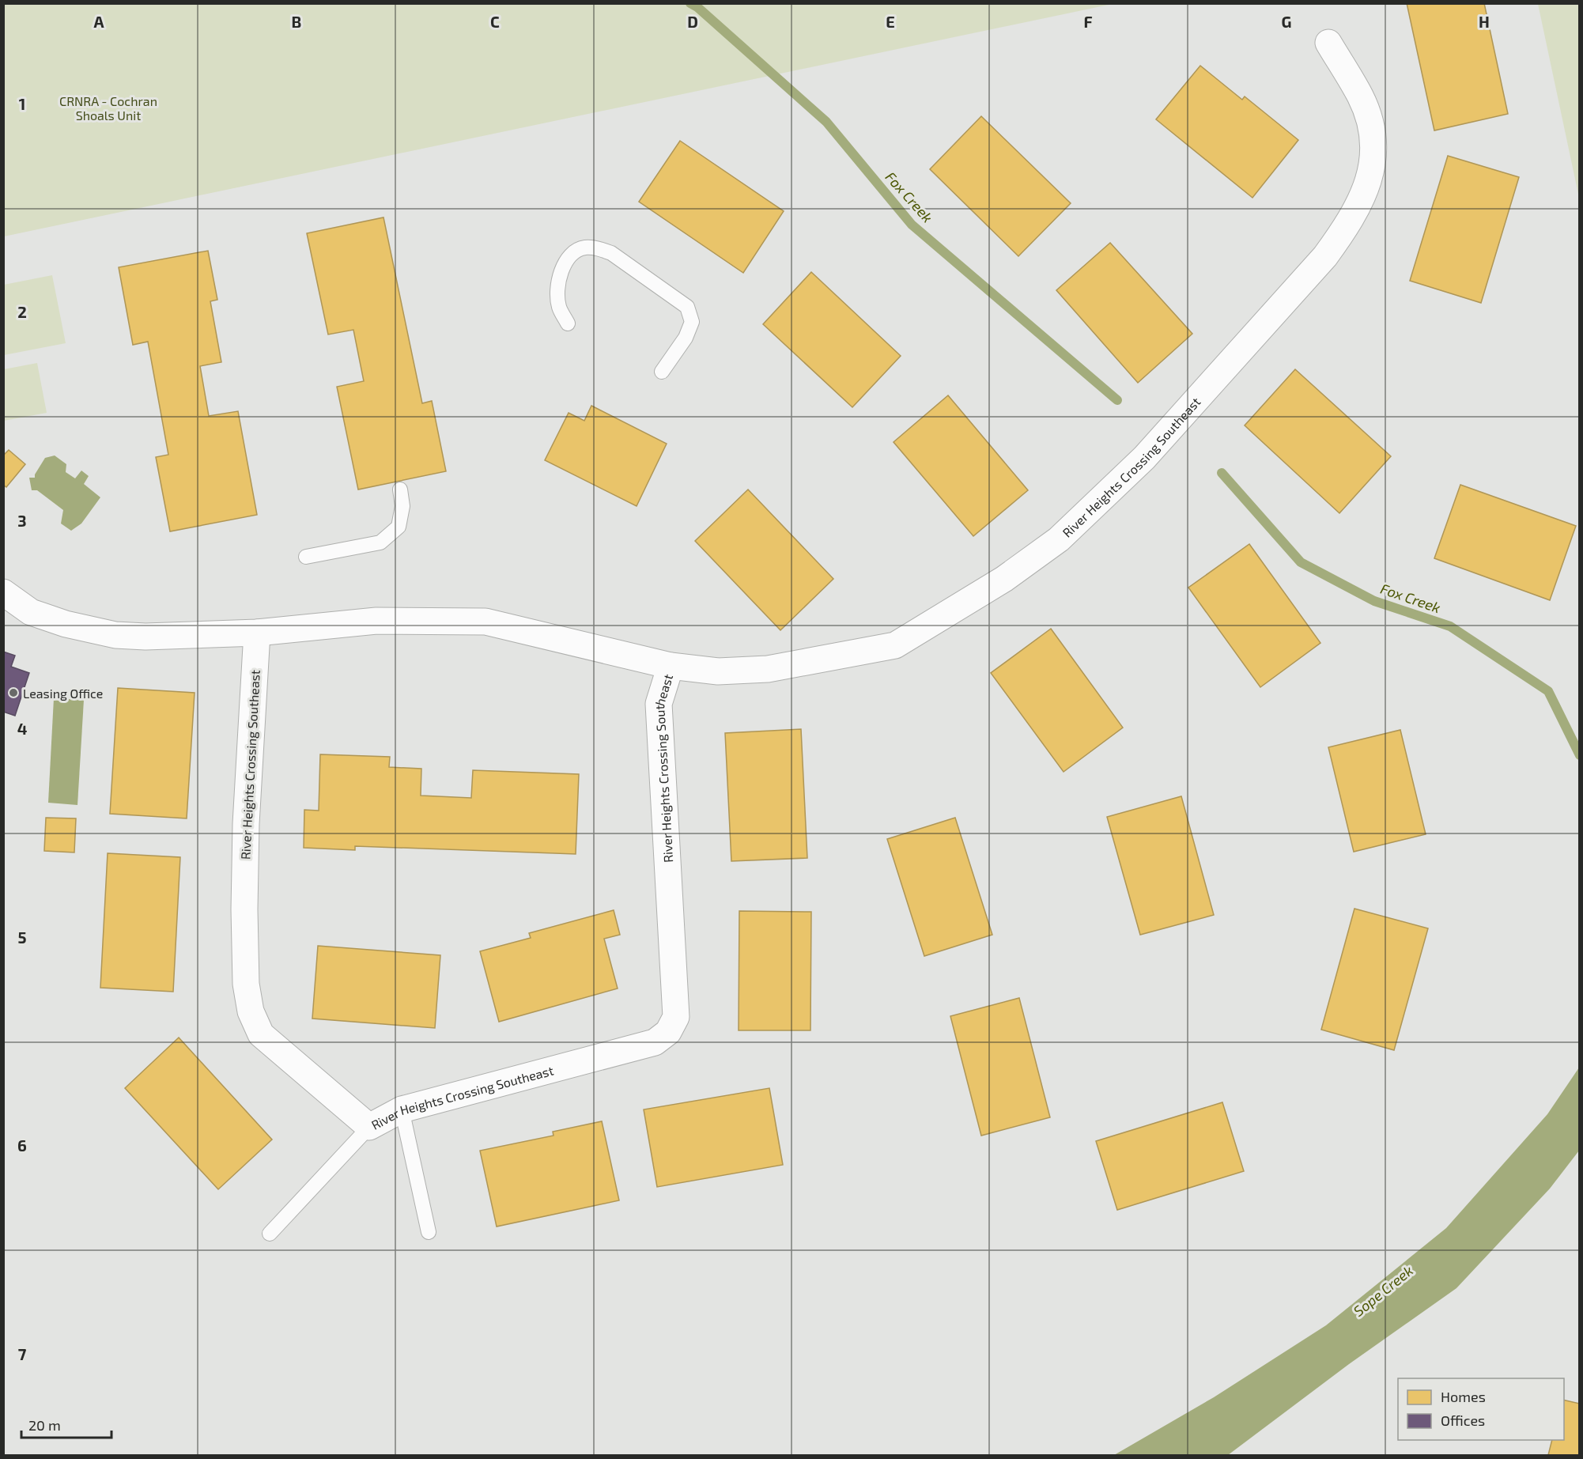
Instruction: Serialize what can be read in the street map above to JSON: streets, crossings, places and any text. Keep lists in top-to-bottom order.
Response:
{
  "streets": {
    "street": ["River Heights Crossing Southeast"]
  },
  "water": ["Fox Creek", "Sope Creek"],
  "parks": ["CRNRA - Cochran Shoals Unit"],
  "places": ["Leasing Office"],
  "legend": ["Homes", "Offices"],
  "scale_bar": "20 m",
  "grid": {
    "columns": [
      "A",
      "B",
      "C",
      "D",
      "E",
      "F",
      "G",
      "H"
    ],
    "rows": [
      "1",
      "2",
      "3",
      "4",
      "5",
      "6",
      "7"
    ]
  }
}
